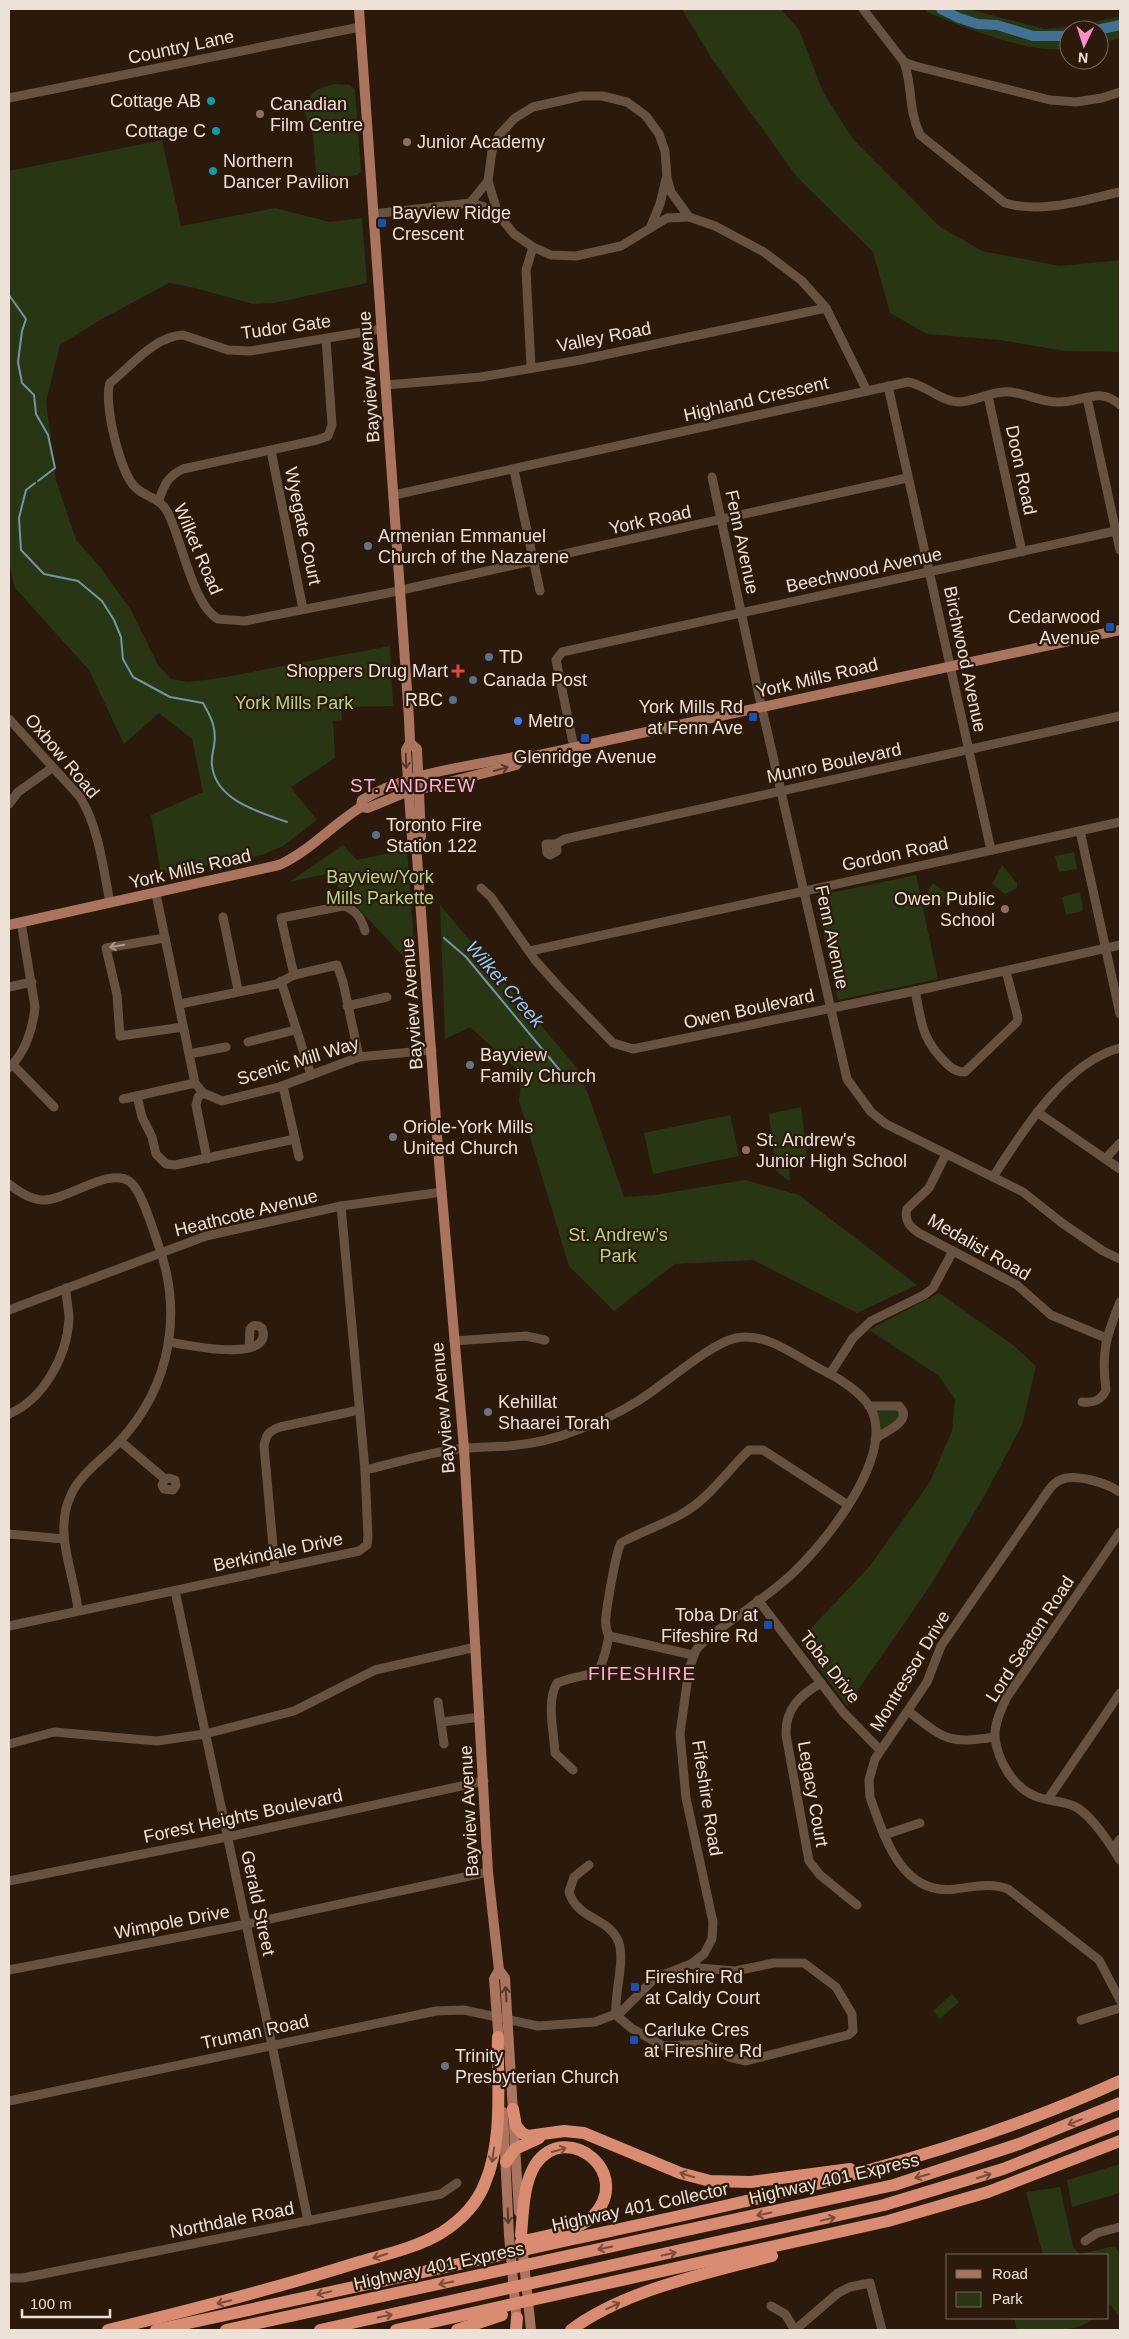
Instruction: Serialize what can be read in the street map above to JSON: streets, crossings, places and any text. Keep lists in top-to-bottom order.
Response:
{
  "streets": {
    "highway": ["Highway 401 Express", "Highway 401 Collector"],
    "main road": ["Bayview Avenue", "York Mills Road"],
    "street": [
      "Country Lane",
      "Tudor Gate",
      "Valley Road",
      "Highland Crescent",
      "Doon Road",
      "York Road",
      "Wyegate Court",
      "Fenn Avenue",
      "Wilket Road",
      "Beechwood Avenue",
      "Birchwood Avenue",
      "Oxbow Road",
      "Munro Boulevard",
      "Gordon Road",
      "Owen Boulevard",
      "Scenic Mill Way",
      "Heathcote Avenue",
      "Medalist Road",
      "Berkindale Drive",
      "Lord Seaton Road",
      "Toba Drive",
      "Montressor Drive",
      "Legacy Court",
      "Fifeshire Road",
      "Forest Heights Boulevard",
      "Gerald Street",
      "Wimpole Drive",
      "Truman Road",
      "Northdale Road"
    ]
  },
  "crossings": [
    ["Country Lane", "Bayview Avenue"],
    ["Tudor Gate", "Bayview Avenue"],
    ["Tudor Gate", "Wilket Road"],
    ["Valley Road", "Bayview Avenue"],
    ["Bayview Avenue", "Highland Crescent"],
    ["Bayview Avenue", "York Road"],
    ["Bayview Avenue", "Wilket Road"],
    ["Bayview Avenue", "York Mills Road"],
    ["Bayview Avenue", "Scenic Mill Way"],
    ["Bayview Avenue", "Heathcote Avenue"],
    ["Bayview Avenue", "Fifeshire Road"],
    ["Bayview Avenue", "Forest Heights Boulevard"],
    ["Bayview Avenue", "Wimpole Drive"],
    ["Bayview Avenue", "Truman Road"],
    ["Bayview Avenue", "Highway 401 Collector"],
    ["Highland Crescent", "Doon Road"],
    ["Highland Crescent", "Birchwood Avenue"],
    ["Doon Road", "Beechwood Avenue"],
    ["York Road", "Fenn Avenue"],
    ["York Road", "Wilket Road"],
    ["York Road", "Birchwood Avenue"],
    ["Wyegate Court", "Wilket Road"],
    ["Fenn Avenue", "Beechwood Avenue"],
    ["Fenn Avenue", "York Mills Road"],
    ["Fenn Avenue", "Munro Boulevard"],
    ["Fenn Avenue", "Gordon Road"],
    ["Fenn Avenue", "Owen Boulevard"],
    ["Fenn Avenue", "Medalist Road"],
    ["Beechwood Avenue", "Birchwood Avenue"],
    ["Beechwood Avenue", "York Mills Road"],
    ["Birchwood Avenue", "York Mills Road"],
    ["Birchwood Avenue", "Munro Boulevard"],
    ["Birchwood Avenue", "Gordon Road"],
    ["York Mills Road", "Oxbow Road"],
    ["Gordon Road", "Owen Boulevard"],
    ["Heathcote Avenue", "Berkindale Drive"],
    ["Berkindale Drive", "Gerald Street"],
    ["Toba Drive", "Montressor Drive"],
    ["Toba Drive", "Legacy Court"],
    ["Toba Drive", "Fifeshire Road"],
    ["Fifeshire Road", "Truman Road"],
    ["Forest Heights Boulevard", "Gerald Street"],
    ["Gerald Street", "Wimpole Drive"],
    ["Gerald Street", "Truman Road"],
    ["Gerald Street", "Northdale Road"]
  ],
  "districts": ["ST. ANDREW", "FIFESHIRE"],
  "water": ["Wilket Creek"],
  "parks": ["York Mills Park", "Bayview/York Mills Parkette", "St. Andrew’s Park"],
  "places": {
    "other": [
      "Cottage AB",
      "Canadian Film Centre",
      "Cottage C",
      "Junior Academy",
      "Northern Dancer Pavilion",
      "Armenian Emmanuel Church of the Nazarene",
      "TD",
      "Canada Post",
      "RBC",
      "Metro",
      "Toronto Fire Station 122",
      "Owen Public School",
      "Bayview Family Church",
      "Oriole-York Mills United Church",
      "St. Andrew's Junior High School",
      "Kehillat Shaarei Torah",
      "Trinity Presbyterian Church"
    ],
    "transit": [
      "Bayview Ridge Crescent",
      "Cedarwood Avenue",
      "York Mills Rd at Fenn Ave",
      "Glenridge Avenue",
      "Toba Dr at Fifeshire Rd",
      "Fireshire Rd at Caldy Court",
      "Carluke Cres at Fireshire Rd"
    ],
    "health": ["Shoppers Drug Mart"]
  },
  "legend": ["Road", "Park"],
  "scale_bar": "100 m",
  "north": "bottom"
}
